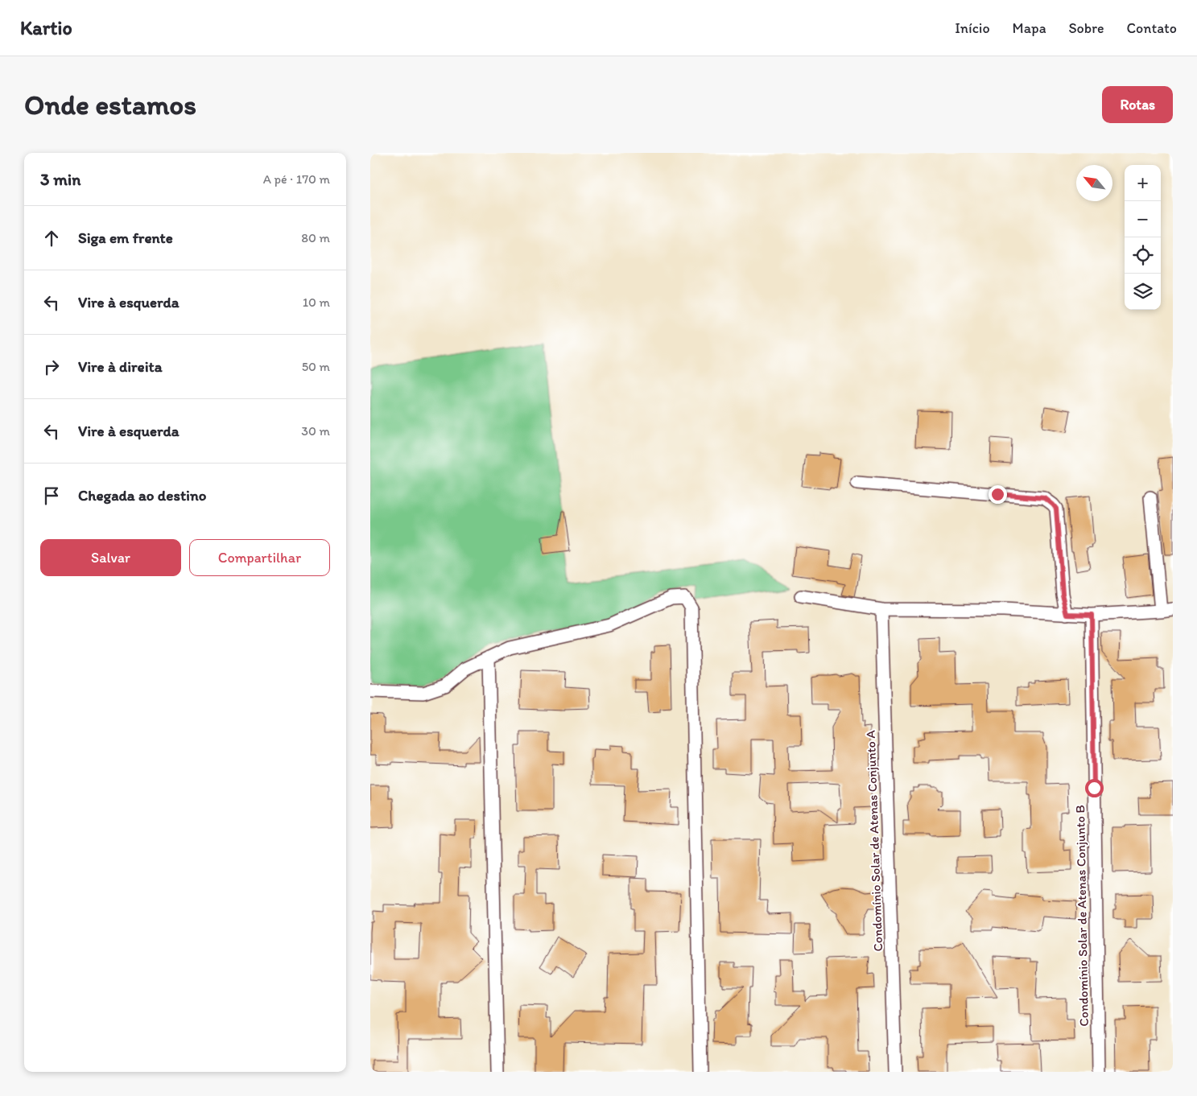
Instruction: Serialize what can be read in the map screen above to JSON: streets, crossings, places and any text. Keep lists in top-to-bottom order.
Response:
{
  "streets": {
    "street": ["Condomínio Solar de Atenas Conjunto A", "Condomínio Solar de Atenas Conjunto B"]
  },
  "north": "top left",
  "page": {
    "header": "Kartio",
    "nav": [
      "Início",
      "Mapa",
      "Sobre",
      "Contato"
    ],
    "buttons": [
      "Rotas",
      ["Salvar", "Compartilhar"]
    ],
    "title": "Onde estamos",
    "heading": ["3 min", "A pé · 170 m"],
    "map_buttons": ["+", "−"],
    "list": [
      ["Siga em frente", "80 m"],
      ["Vire à esquerda", "10 m"],
      ["Vire à direita", "50 m"],
      ["Vire à esquerda", "30 m"],
      "Chegada ao destino"
    ]
  }
}
